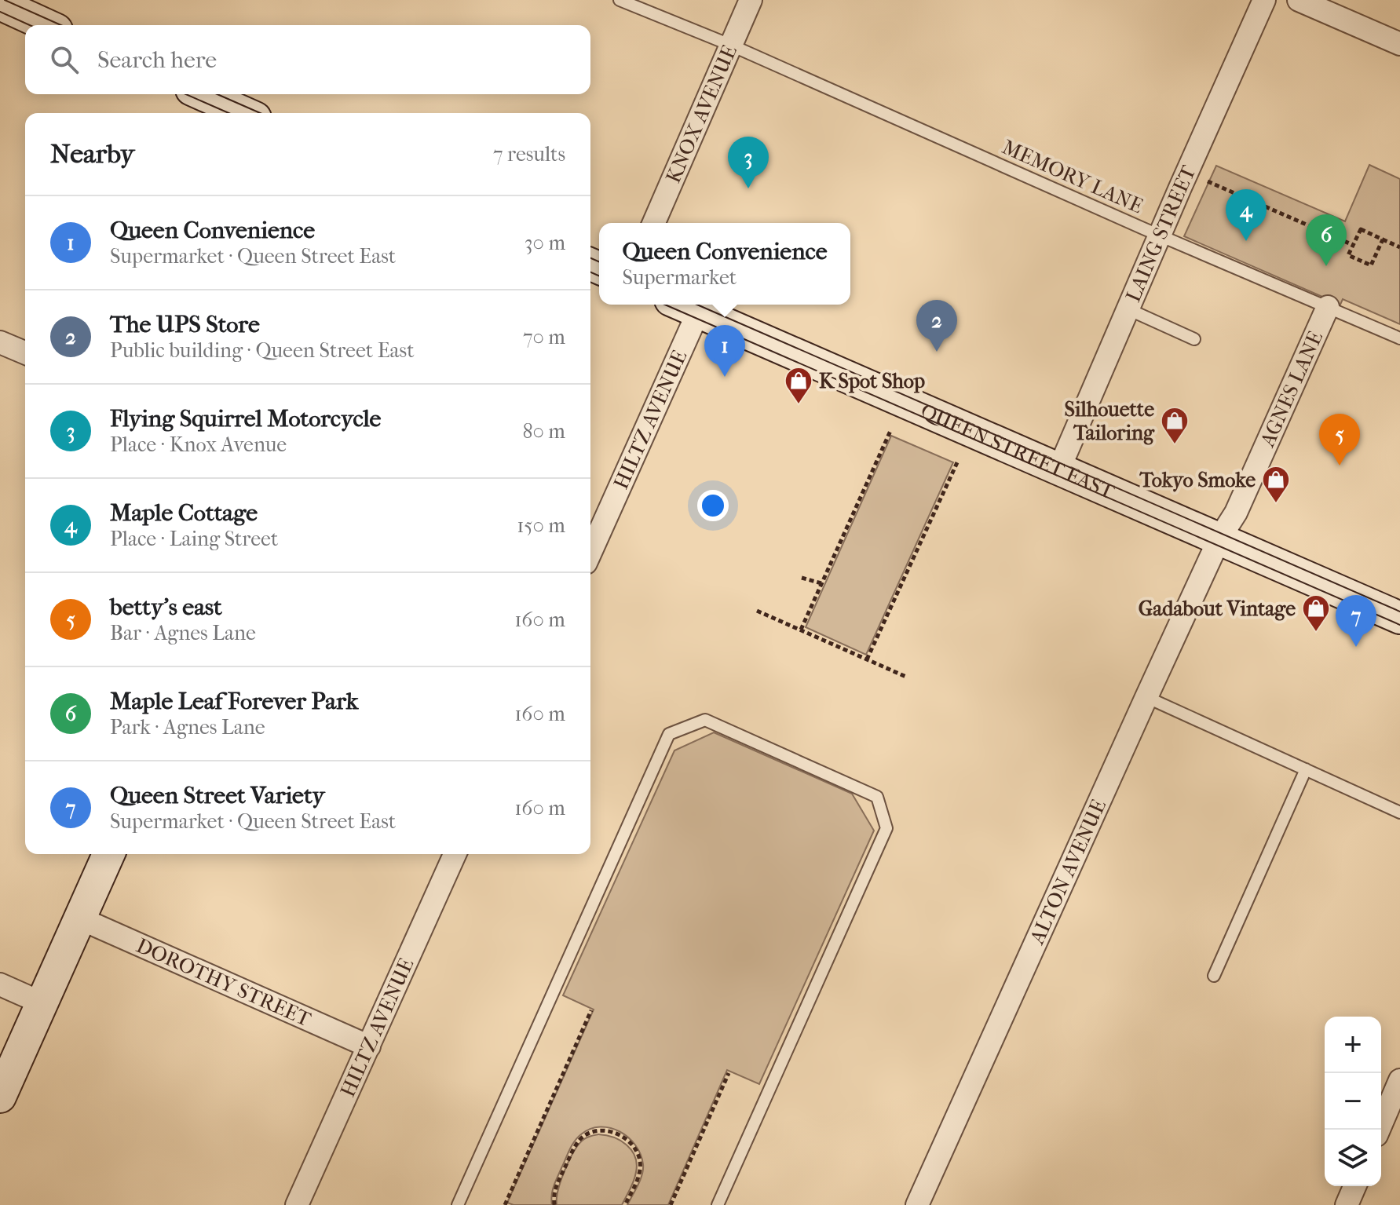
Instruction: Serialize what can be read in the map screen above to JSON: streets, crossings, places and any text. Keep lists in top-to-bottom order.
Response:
{
  "streets": {
    "main road": ["QUEEN STREET EAST"],
    "street": [
      "KNOX AVENUE",
      "LAING STREET",
      "AGNES LANE",
      "HILTZ AVENUE",
      "ALTON AVENUE",
      "DOROTHY STREET"
    ],
    "lane": ["MEMORY LANE"]
  },
  "crossings": [
    ["KNOX AVENUE", "MEMORY LANE"],
    ["MEMORY LANE", "LAING STREET"],
    ["MEMORY LANE", "AGNES LANE"],
    ["LAING STREET", "QUEEN STREET EAST"],
    ["AGNES LANE", "QUEEN STREET EAST"],
    ["AGNES LANE", "ALTON AVENUE"],
    ["HILTZ AVENUE", "QUEEN STREET EAST"],
    ["HILTZ AVENUE", "DOROTHY STREET"],
    ["QUEEN STREET EAST", "ALTON AVENUE"]
  ],
  "places": {
    "shop": [
      "K Spot Shop",
      "Silhouette Tailoring",
      "Tokyo Smoke",
      "Gadabout Vintage"
    ]
  },
  "page": {
    "search": "Search here",
    "heading": ["Nearby", "7 results"],
    "pins": [
      "3",
      "4",
      "6",
      "2",
      "1",
      "5",
      "7"
    ],
    "list": [
      {
        "mark": "1",
        "name": "Queen Convenience",
        "note": "Supermarket · Queen Street East",
        "value": "30 m"
      },
      {
        "mark": "2",
        "name": "The UPS Store",
        "note": "Public building · Queen Street East",
        "value": "70 m"
      },
      {
        "mark": "3",
        "name": "Flying Squirrel Motorcycle",
        "note": "Place · Knox Avenue",
        "value": "80 m"
      },
      {
        "mark": "4",
        "name": "Maple Cottage",
        "note": "Place · Laing Street",
        "value": "150 m"
      },
      {
        "mark": "5",
        "name": "betty's east",
        "note": "Bar · Agnes Lane",
        "value": "160 m"
      },
      {
        "mark": "6",
        "name": "Maple Leaf Forever Park",
        "note": "Park · Agnes Lane",
        "value": "160 m"
      },
      {
        "mark": "7",
        "name": "Queen Street Variety",
        "note": "Supermarket · Queen Street East",
        "value": "160 m"
      }
    ],
    "popup": ["Queen Convenience", "Supermarket"],
    "map_buttons": ["+", "−"]
  }
}
